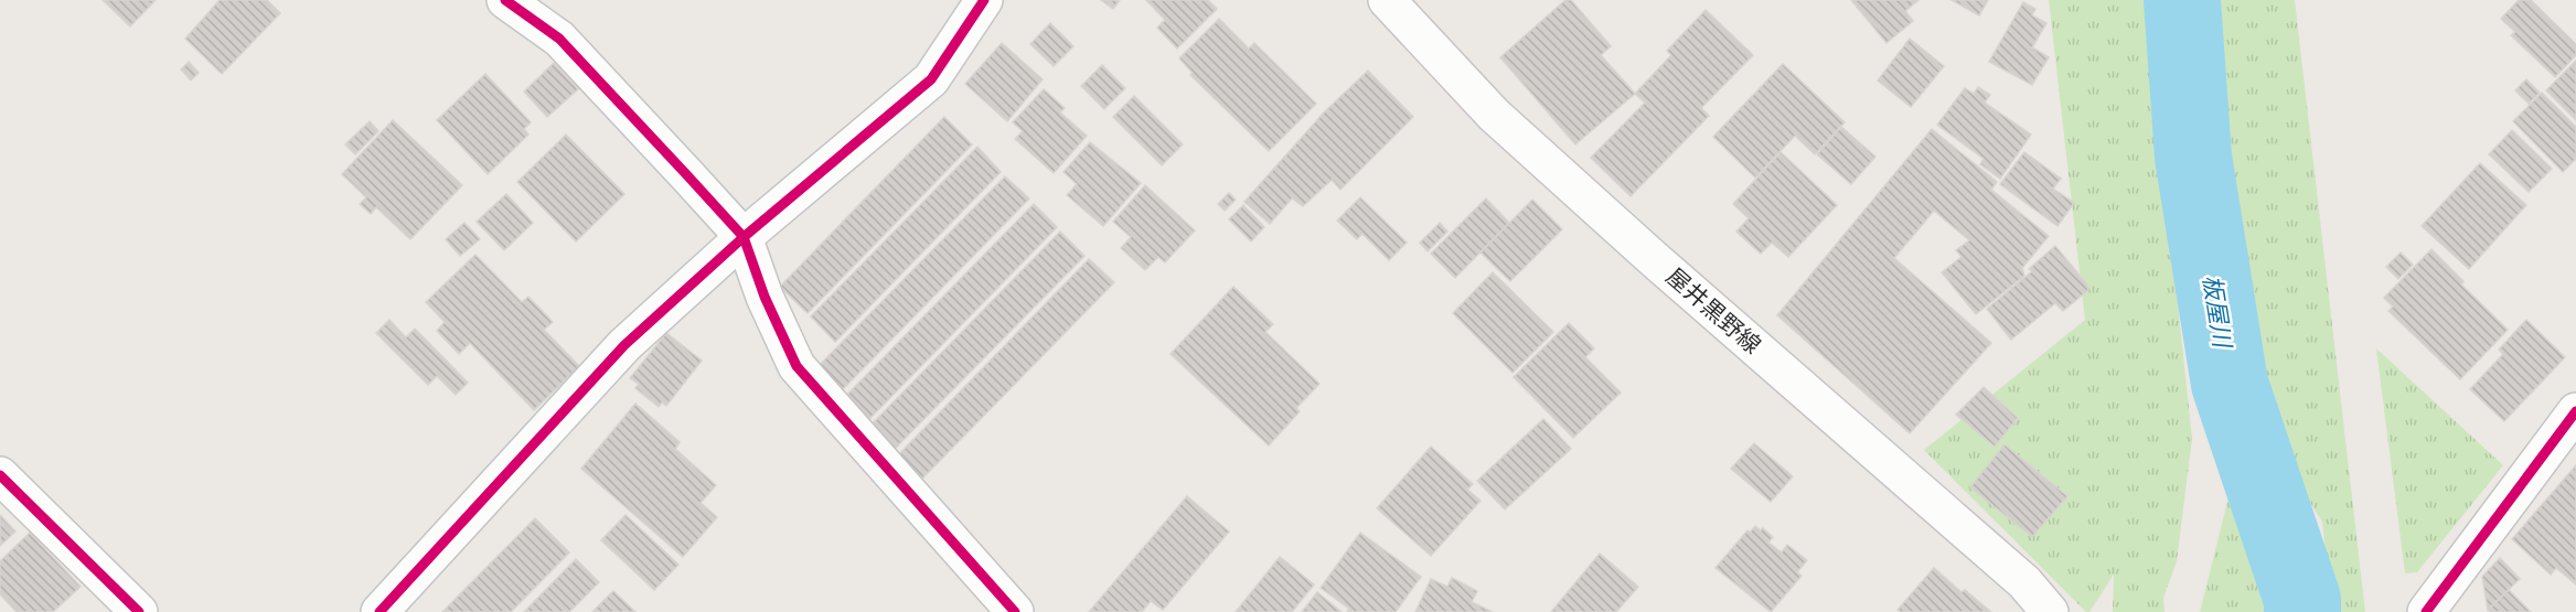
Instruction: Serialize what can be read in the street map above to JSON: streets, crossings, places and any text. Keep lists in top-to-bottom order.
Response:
{
  "streets": {
    "street": ["屋井黒野線"]
  },
  "water": ["板屋川"]
}
